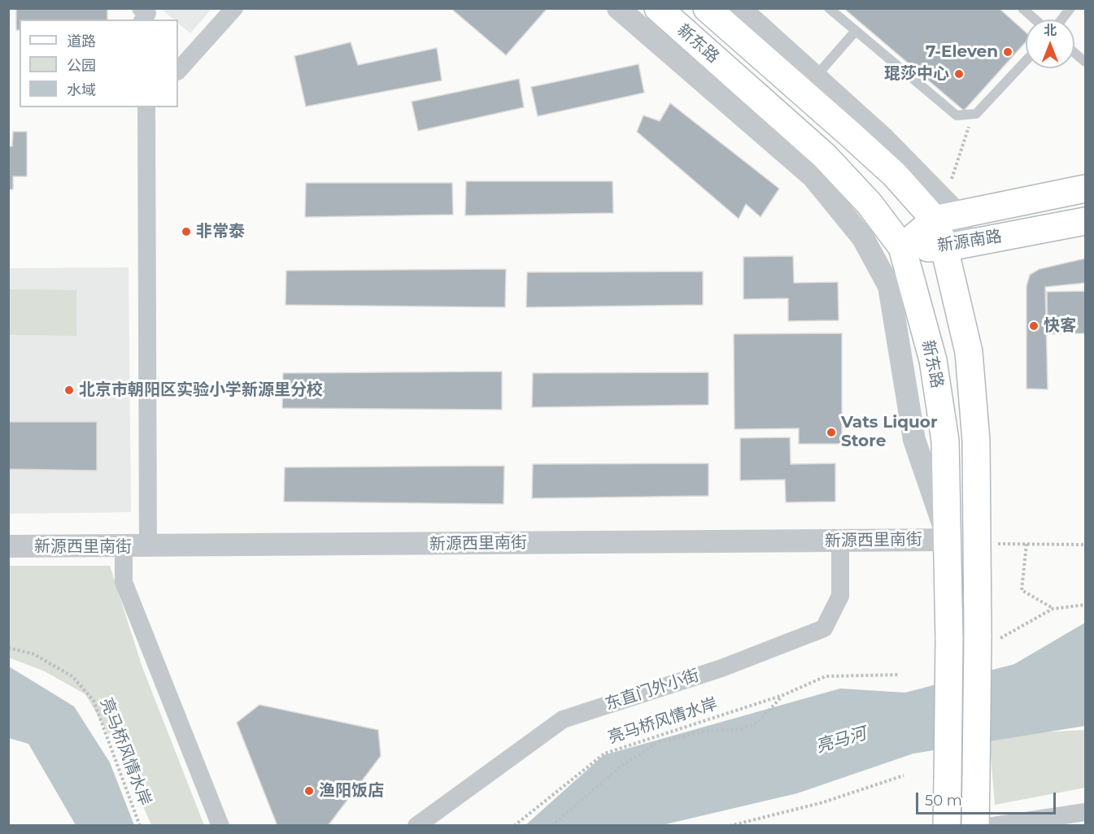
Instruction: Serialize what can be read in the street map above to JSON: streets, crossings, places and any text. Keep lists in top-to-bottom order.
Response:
{
  "streets": {
    "main road": ["新东路", "新源南路"],
    "street": ["新源西里南街", "东直门外小街"],
    "path": ["亮马桥风情水岸"]
  },
  "crossings": [
    ["新东路", "新源南路"],
    ["新东路", "新源西里南街"],
    ["新源西里南街", "东直门外小街"]
  ],
  "water": ["亮马河"],
  "places": [
    "7-Eleven",
    "琨莎中心",
    "非常泰",
    "快客",
    "北京市朝阳区实验小学新源里分校",
    "Vats Liquor Store",
    "渔阳饭店"
  ],
  "legend": ["道路", "公园", "水域"],
  "scale_bar": "50 m",
  "north": "top"
}
